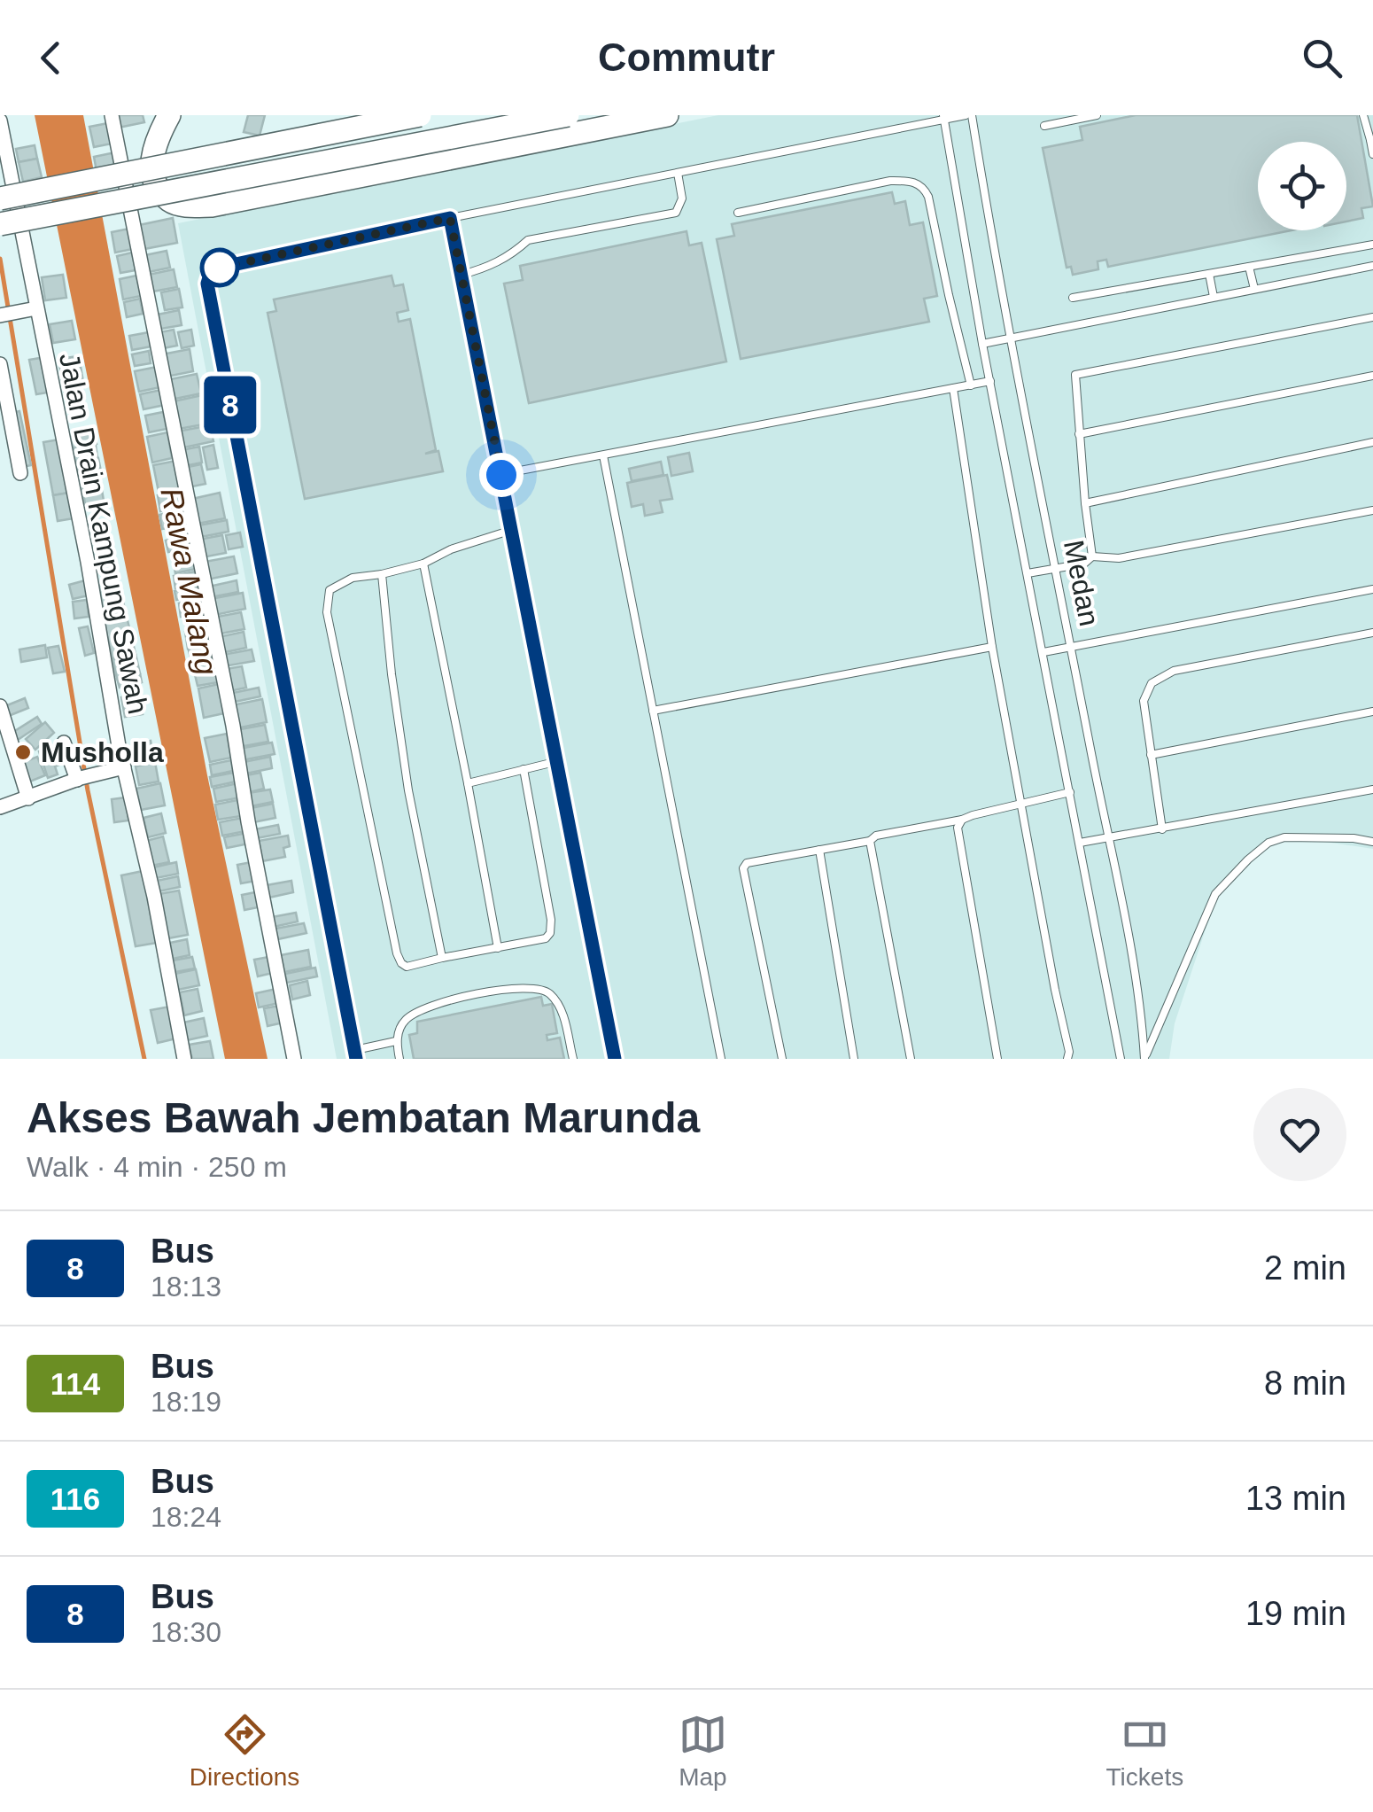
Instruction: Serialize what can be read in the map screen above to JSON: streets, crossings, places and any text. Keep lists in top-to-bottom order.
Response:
{
  "streets": {
    "street": ["Jalan Drain Kampung Sawah"],
    "lane": ["Medan"]
  },
  "water": ["Rawa Malang"],
  "places": ["Musholla"],
  "lines": ["bus line 8"],
  "page": {
    "header": "Commutr",
    "on_map": "8",
    "heading": ["Akses Bawah Jembatan Marunda", "Walk · 4 min · 250 m"],
    "list": [
      {
        "mark": "8",
        "name": "Bus",
        "note": "18:13",
        "value": "2 min"
      },
      {
        "mark": "114",
        "name": "Bus",
        "note": "18:19",
        "value": "8 min"
      },
      {
        "mark": "116",
        "name": "Bus",
        "note": "18:24",
        "value": "13 min"
      },
      {
        "mark": "8",
        "name": "Bus",
        "note": "18:30",
        "value": "19 min"
      }
    ],
    "tabs": ["Directions", "Map", "Tickets"]
  }
}
